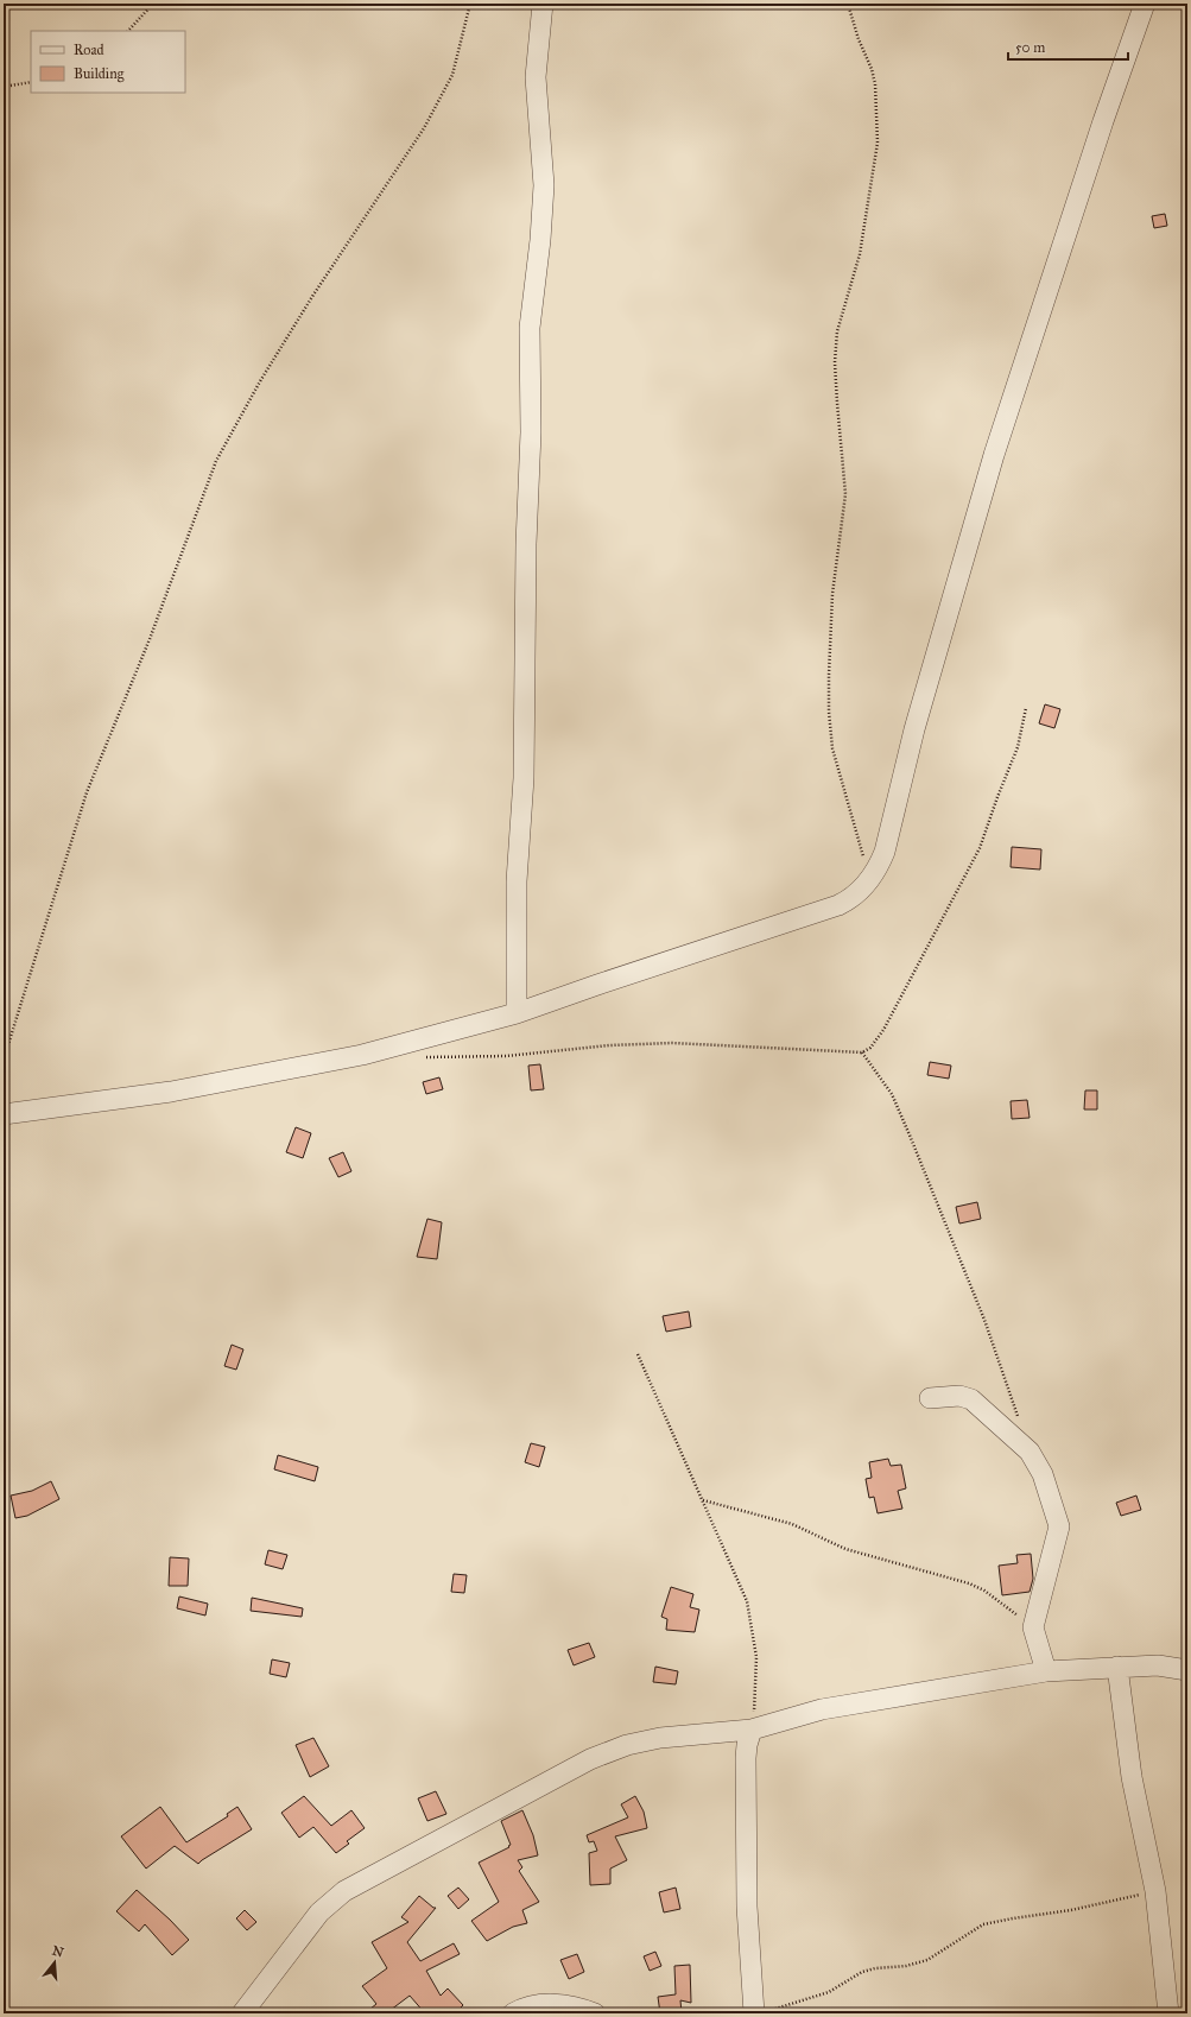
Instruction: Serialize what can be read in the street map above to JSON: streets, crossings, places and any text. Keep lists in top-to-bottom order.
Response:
{
  "legend": ["Road", "Building"],
  "scale_bar": "50 m",
  "north": "top"
}
